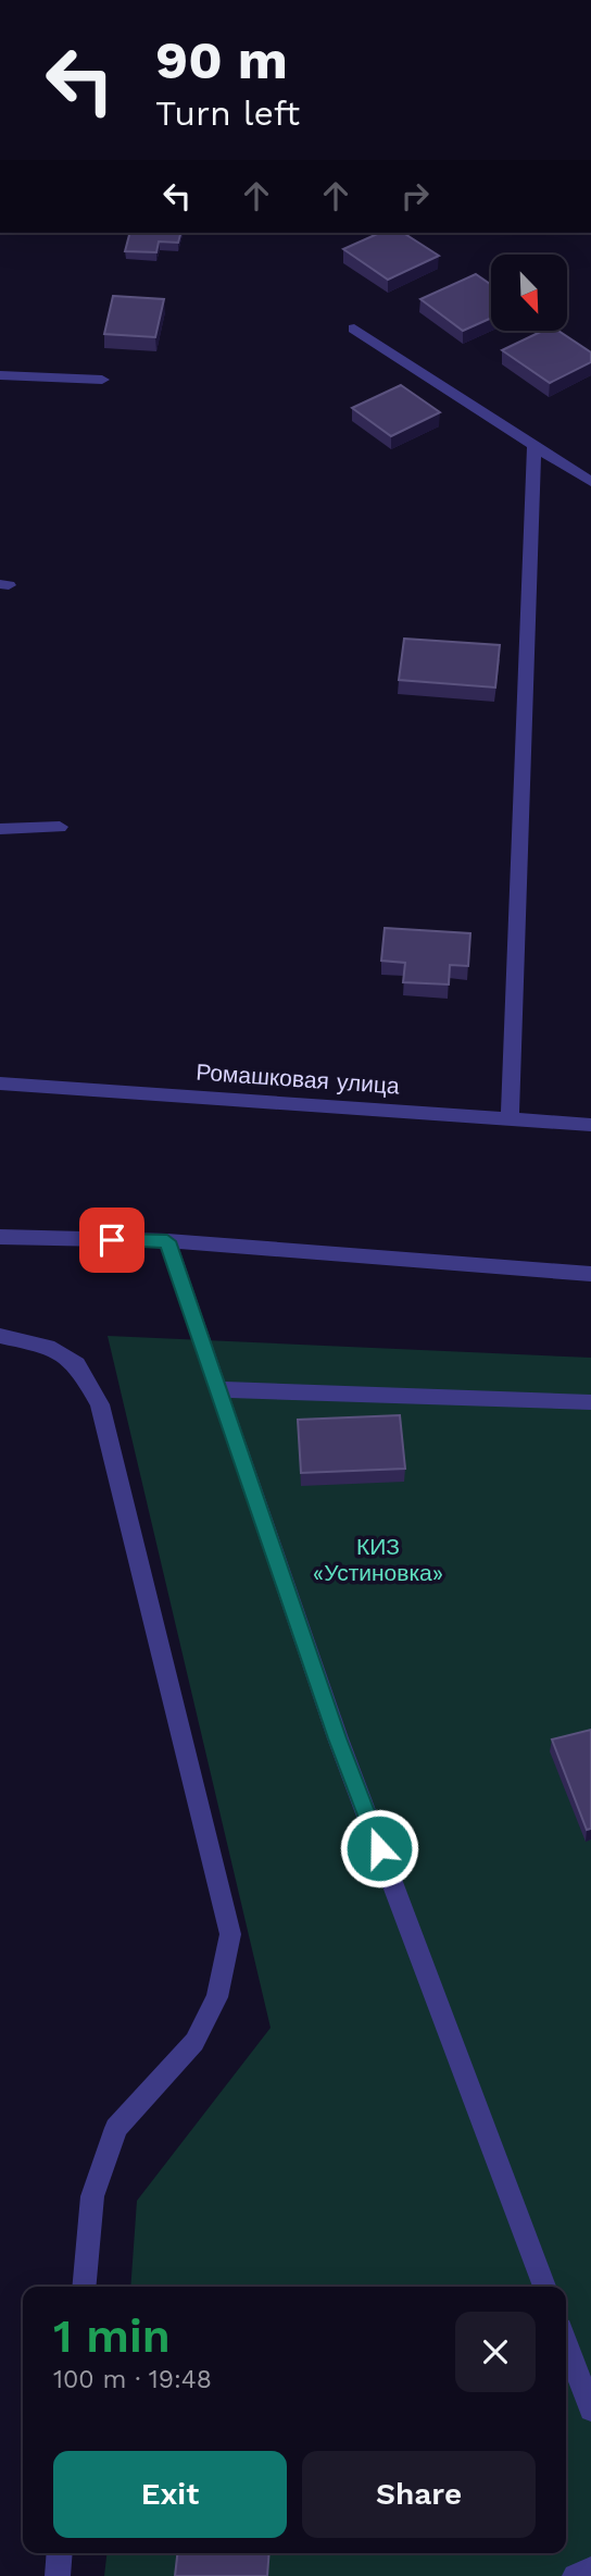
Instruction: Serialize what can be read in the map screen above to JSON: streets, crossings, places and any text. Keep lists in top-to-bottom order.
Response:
{
  "streets": {
    "street": ["Ромашковая улица"]
  },
  "parks": ["КИЗ «Устиновка»"],
  "north": "bottom right",
  "page": {
    "turn": ["90 m", "Turn left"],
    "heading": ["1 min", "100 m · 19:48"],
    "buttons": ["Exit", "Share"]
  }
}
